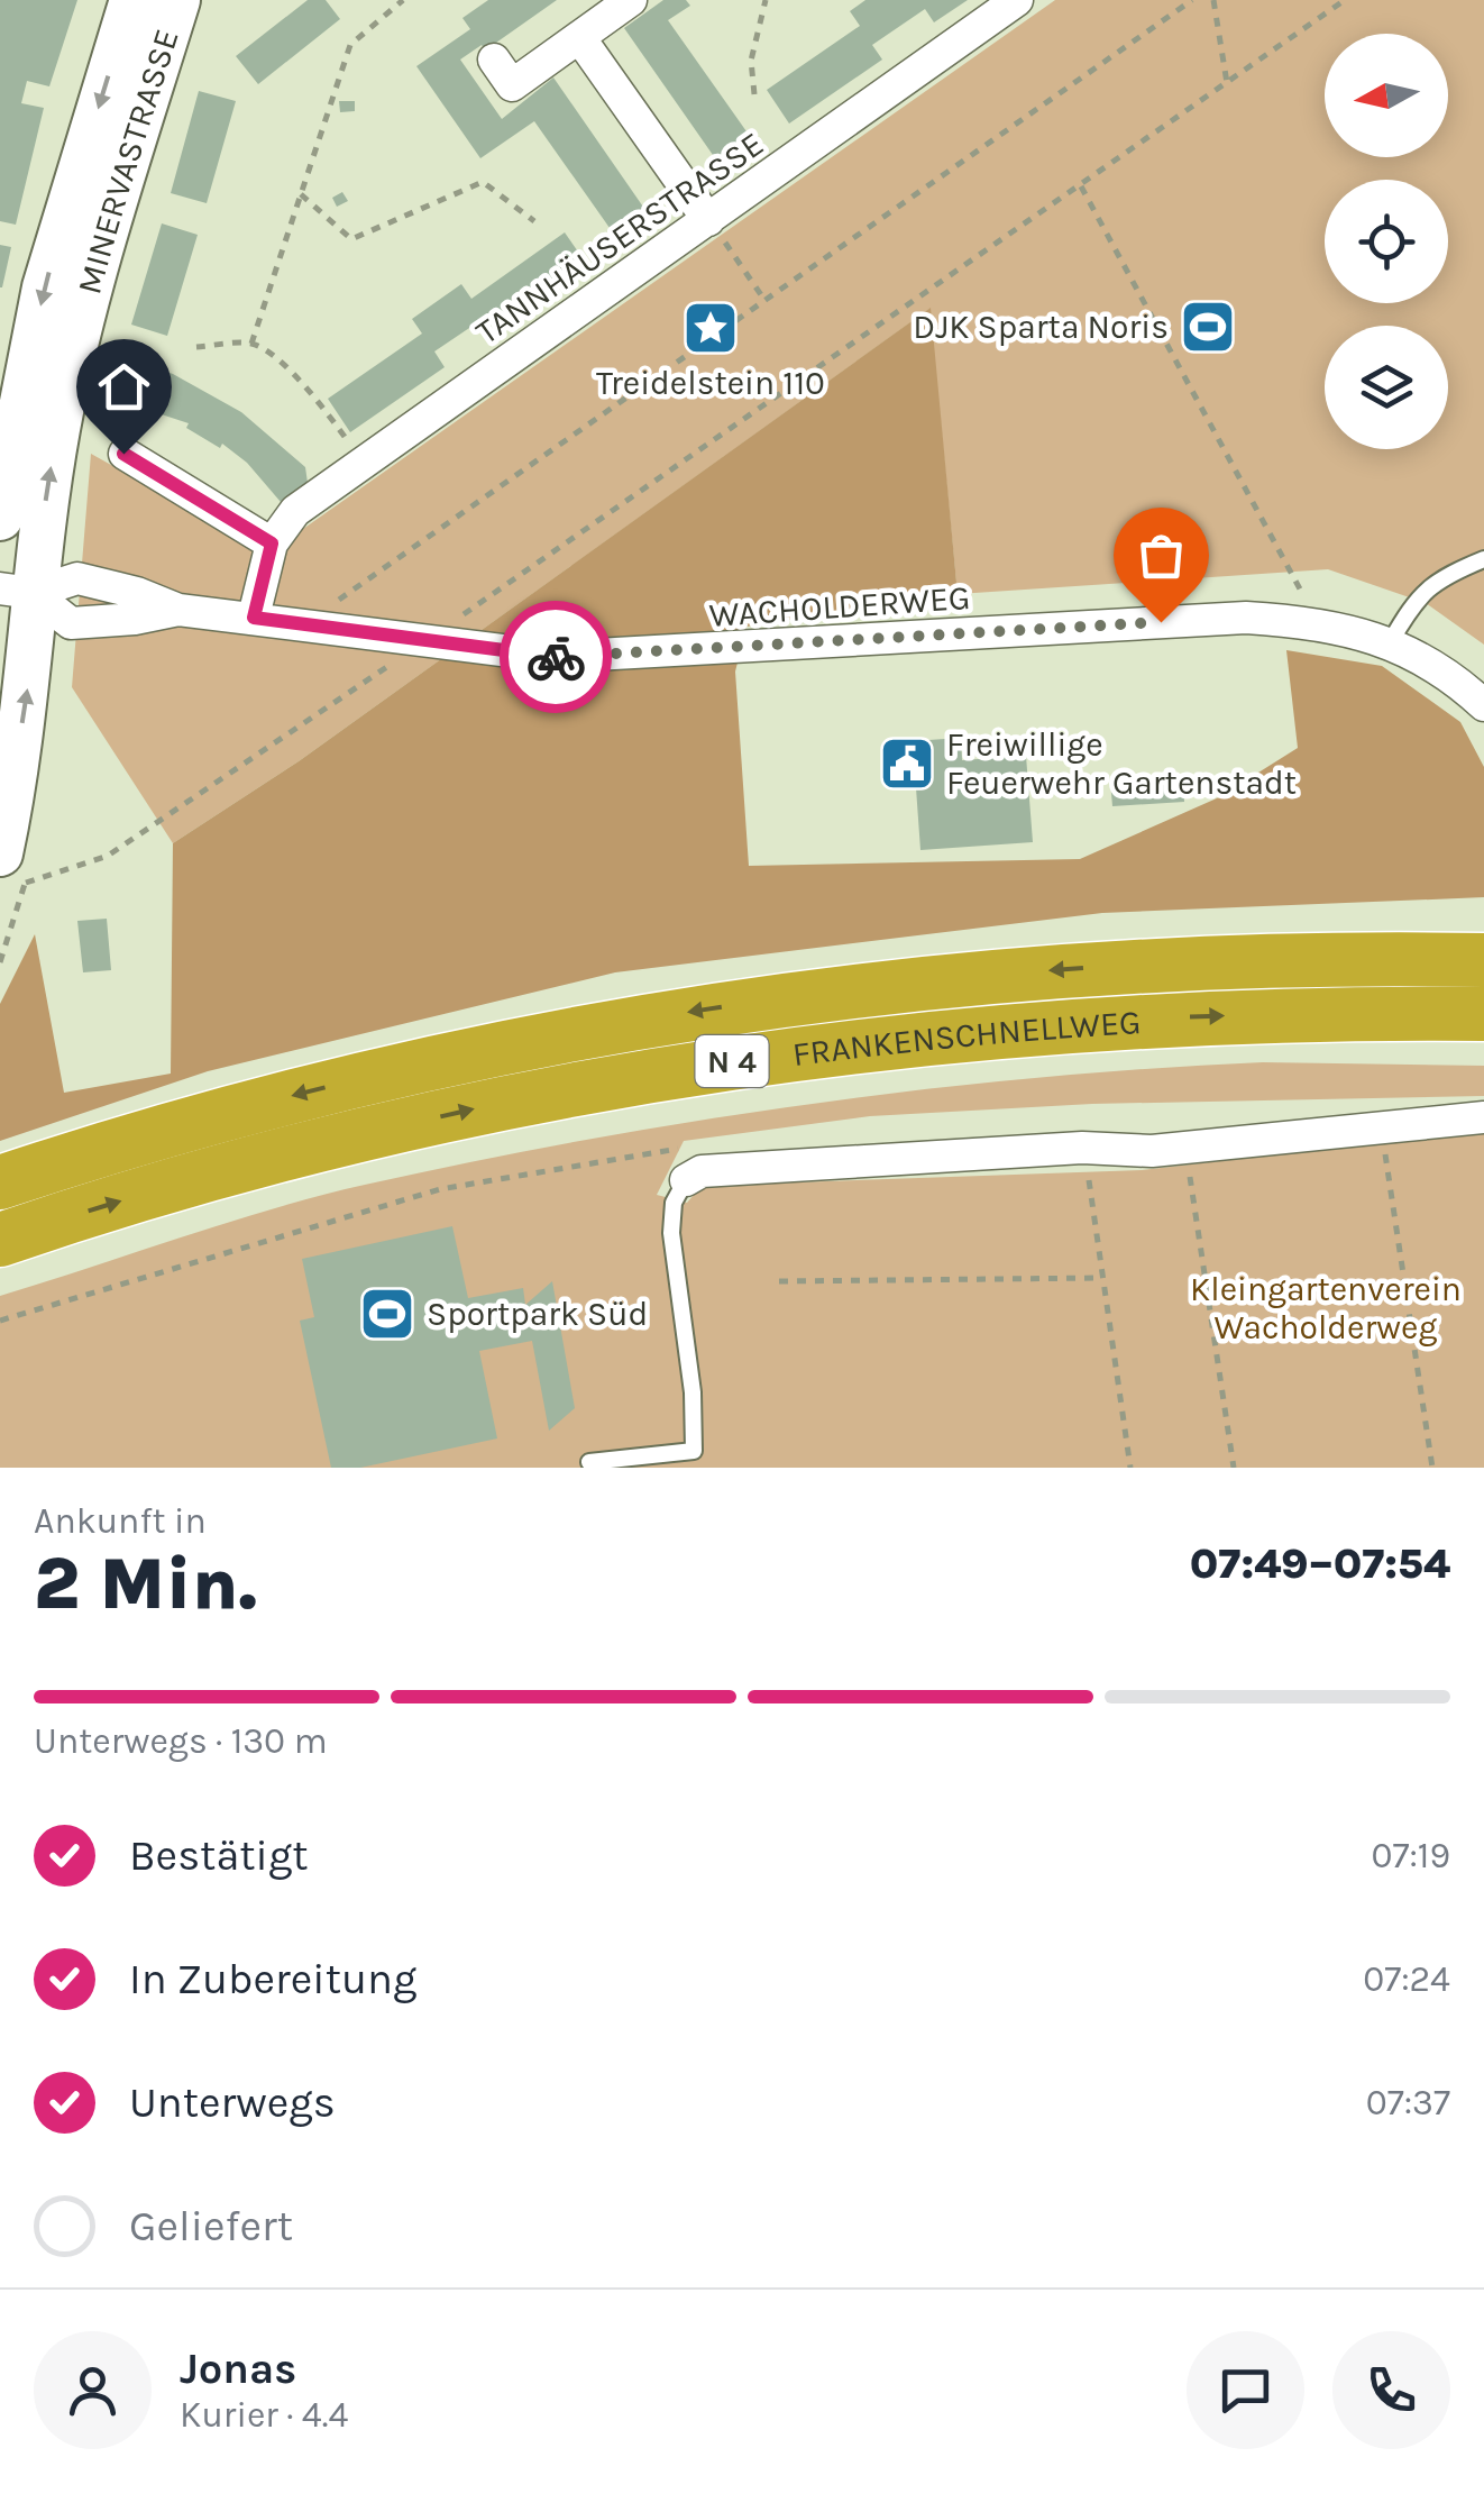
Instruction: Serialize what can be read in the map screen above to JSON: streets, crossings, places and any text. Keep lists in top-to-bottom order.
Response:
{
  "streets": {
    "highway": ["FRANKENSCHNELLWEG", "N 4"],
    "main road": ["MINERVASTRASSE"],
    "street": ["TANNHÄUSERSTRASSE", "WACHOLDERWEG"]
  },
  "crossings": [
    ["MINERVASTRASSE", "WACHOLDERWEG"],
    ["TANNHÄUSERSTRASSE", "WACHOLDERWEG"]
  ],
  "parks": ["Kleingartenverein Wacholderweg"],
  "places": {
    "sports": ["DJK Sparta Noris", "Sportpark Süd"],
    "place": ["Treidelstein 110"],
    "public building": ["Freiwillige Feuerwehr Gartenstadt"]
  },
  "north": "left",
  "page": {
    "heading": ["2 Min.", "Ankunft in", "07:49–07:54"],
    "panel": ["Jonas", "Kurier · 4.4"],
    "bar": "Unterwegs · 130 m",
    "list": [
      ["Bestätigt", "07:19"],
      ["In Zubereitung", "07:24"],
      ["Unterwegs", "07:37"],
      "Geliefert"
    ]
  }
}
